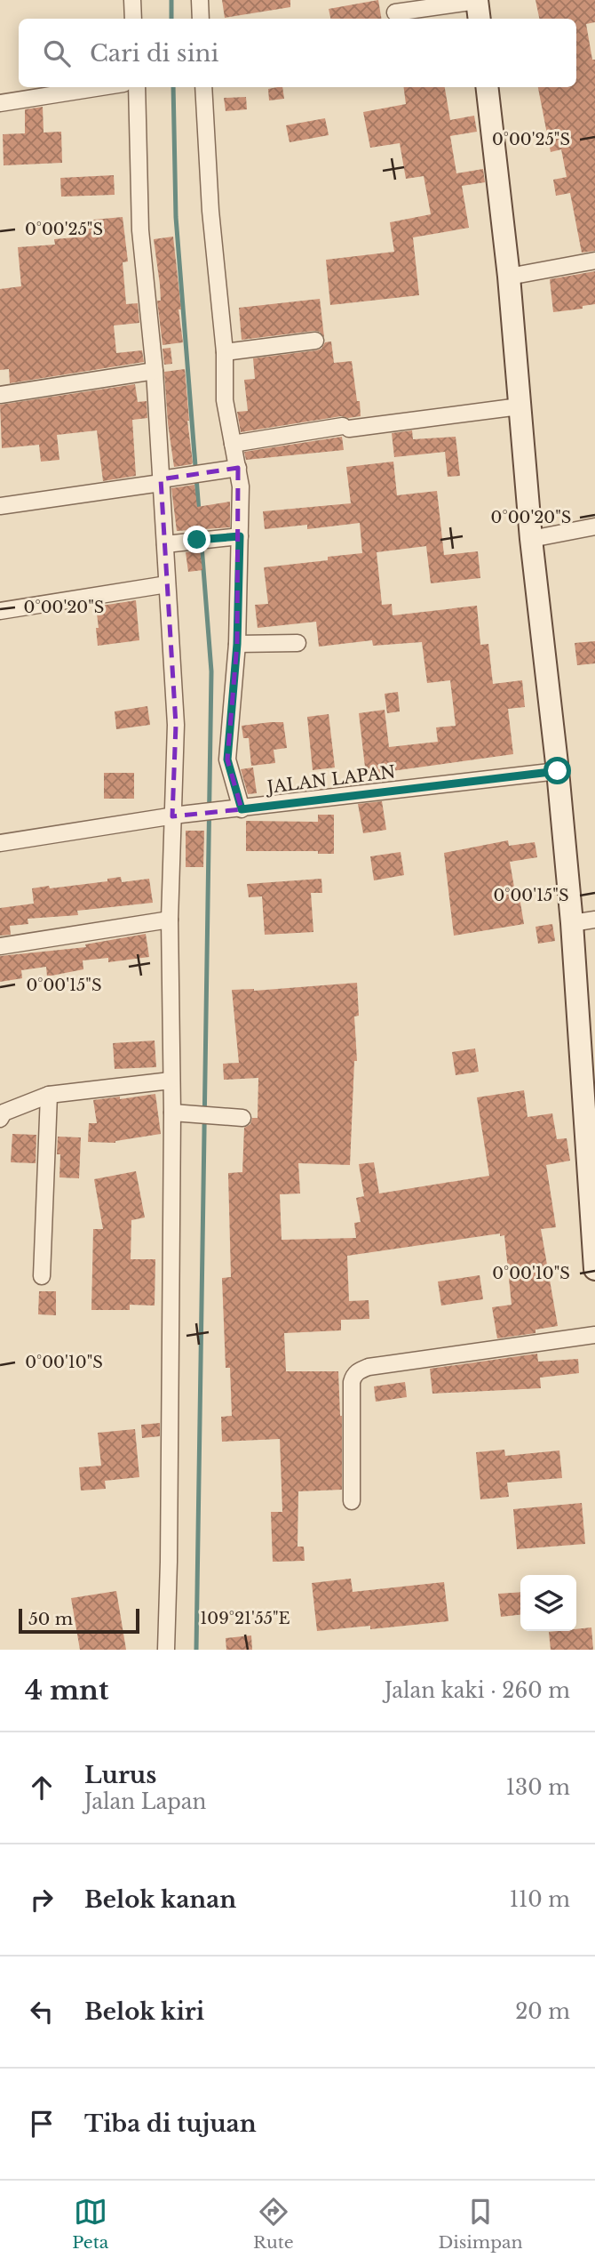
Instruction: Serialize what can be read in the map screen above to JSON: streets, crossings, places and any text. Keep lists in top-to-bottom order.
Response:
{
  "streets": {
    "street": ["JALAN LAPAN"]
  },
  "scale_bar": "50 m",
  "page": {
    "search": "Cari di sini",
    "scale": "50 m",
    "heading": ["4 mnt", "Jalan kaki · 260 m"],
    "list": [
      ["Lurus", "Jalan Lapan", "130 m"],
      ["Belok kanan", "110 m"],
      ["Belok kiri", "20 m"],
      "Tiba di tujuan"
    ],
    "nav": ["Peta", "Rute", "Disimpan"]
  },
  "coordinates": [
    "0°00'25\"S",
    "0°00'20\"S",
    "0°00'15\"S",
    "0°00'10\"S",
    "109°21'55\"E"
  ]
}
